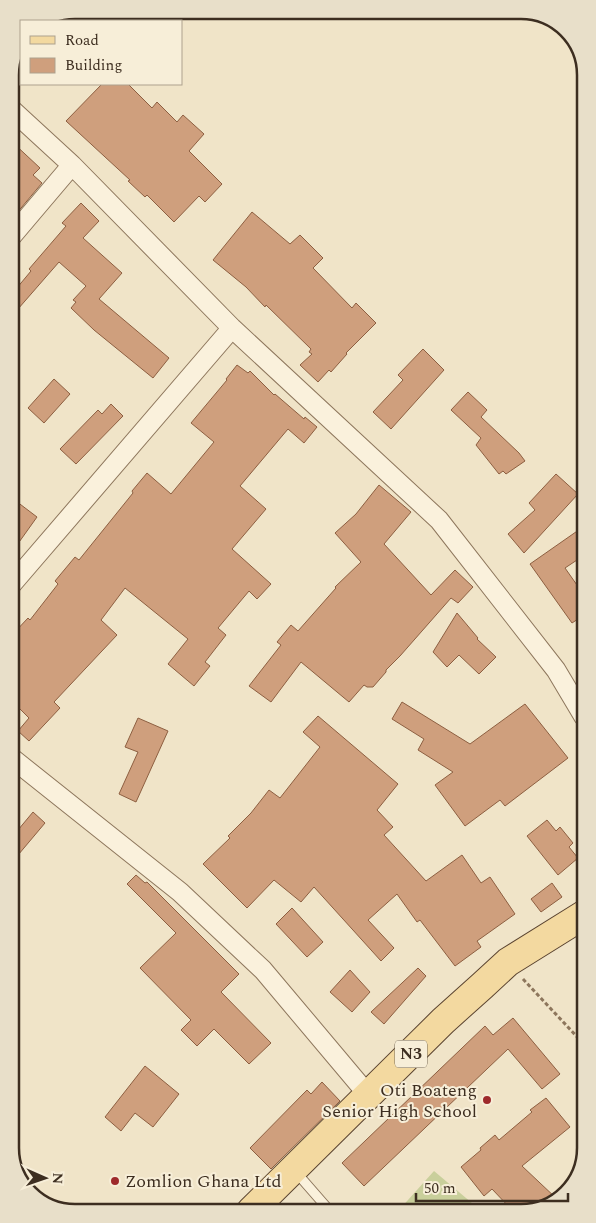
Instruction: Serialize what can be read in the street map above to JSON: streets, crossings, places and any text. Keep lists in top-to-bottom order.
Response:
{
  "streets": {
    "main road": ["N3"]
  },
  "places": ["Oti Boateng Senior High School", "Zomlion Ghana Ltd"],
  "legend": ["Road", "Building"],
  "scale_bar": "50 m",
  "north": "right"
}
